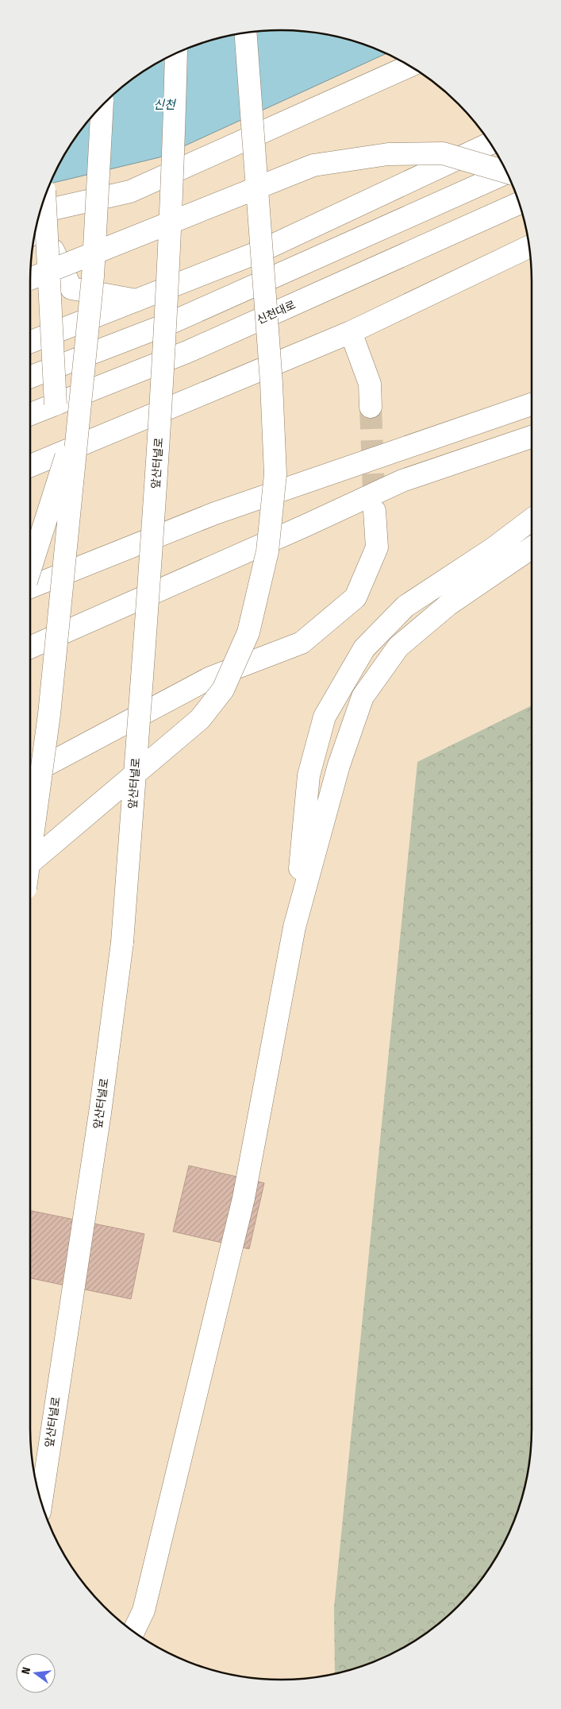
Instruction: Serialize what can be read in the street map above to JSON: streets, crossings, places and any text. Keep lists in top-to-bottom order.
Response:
{
  "streets": {
    "main road": ["신천대로", "앞산터널로"]
  },
  "water": ["신천"],
  "north": "left"
}
